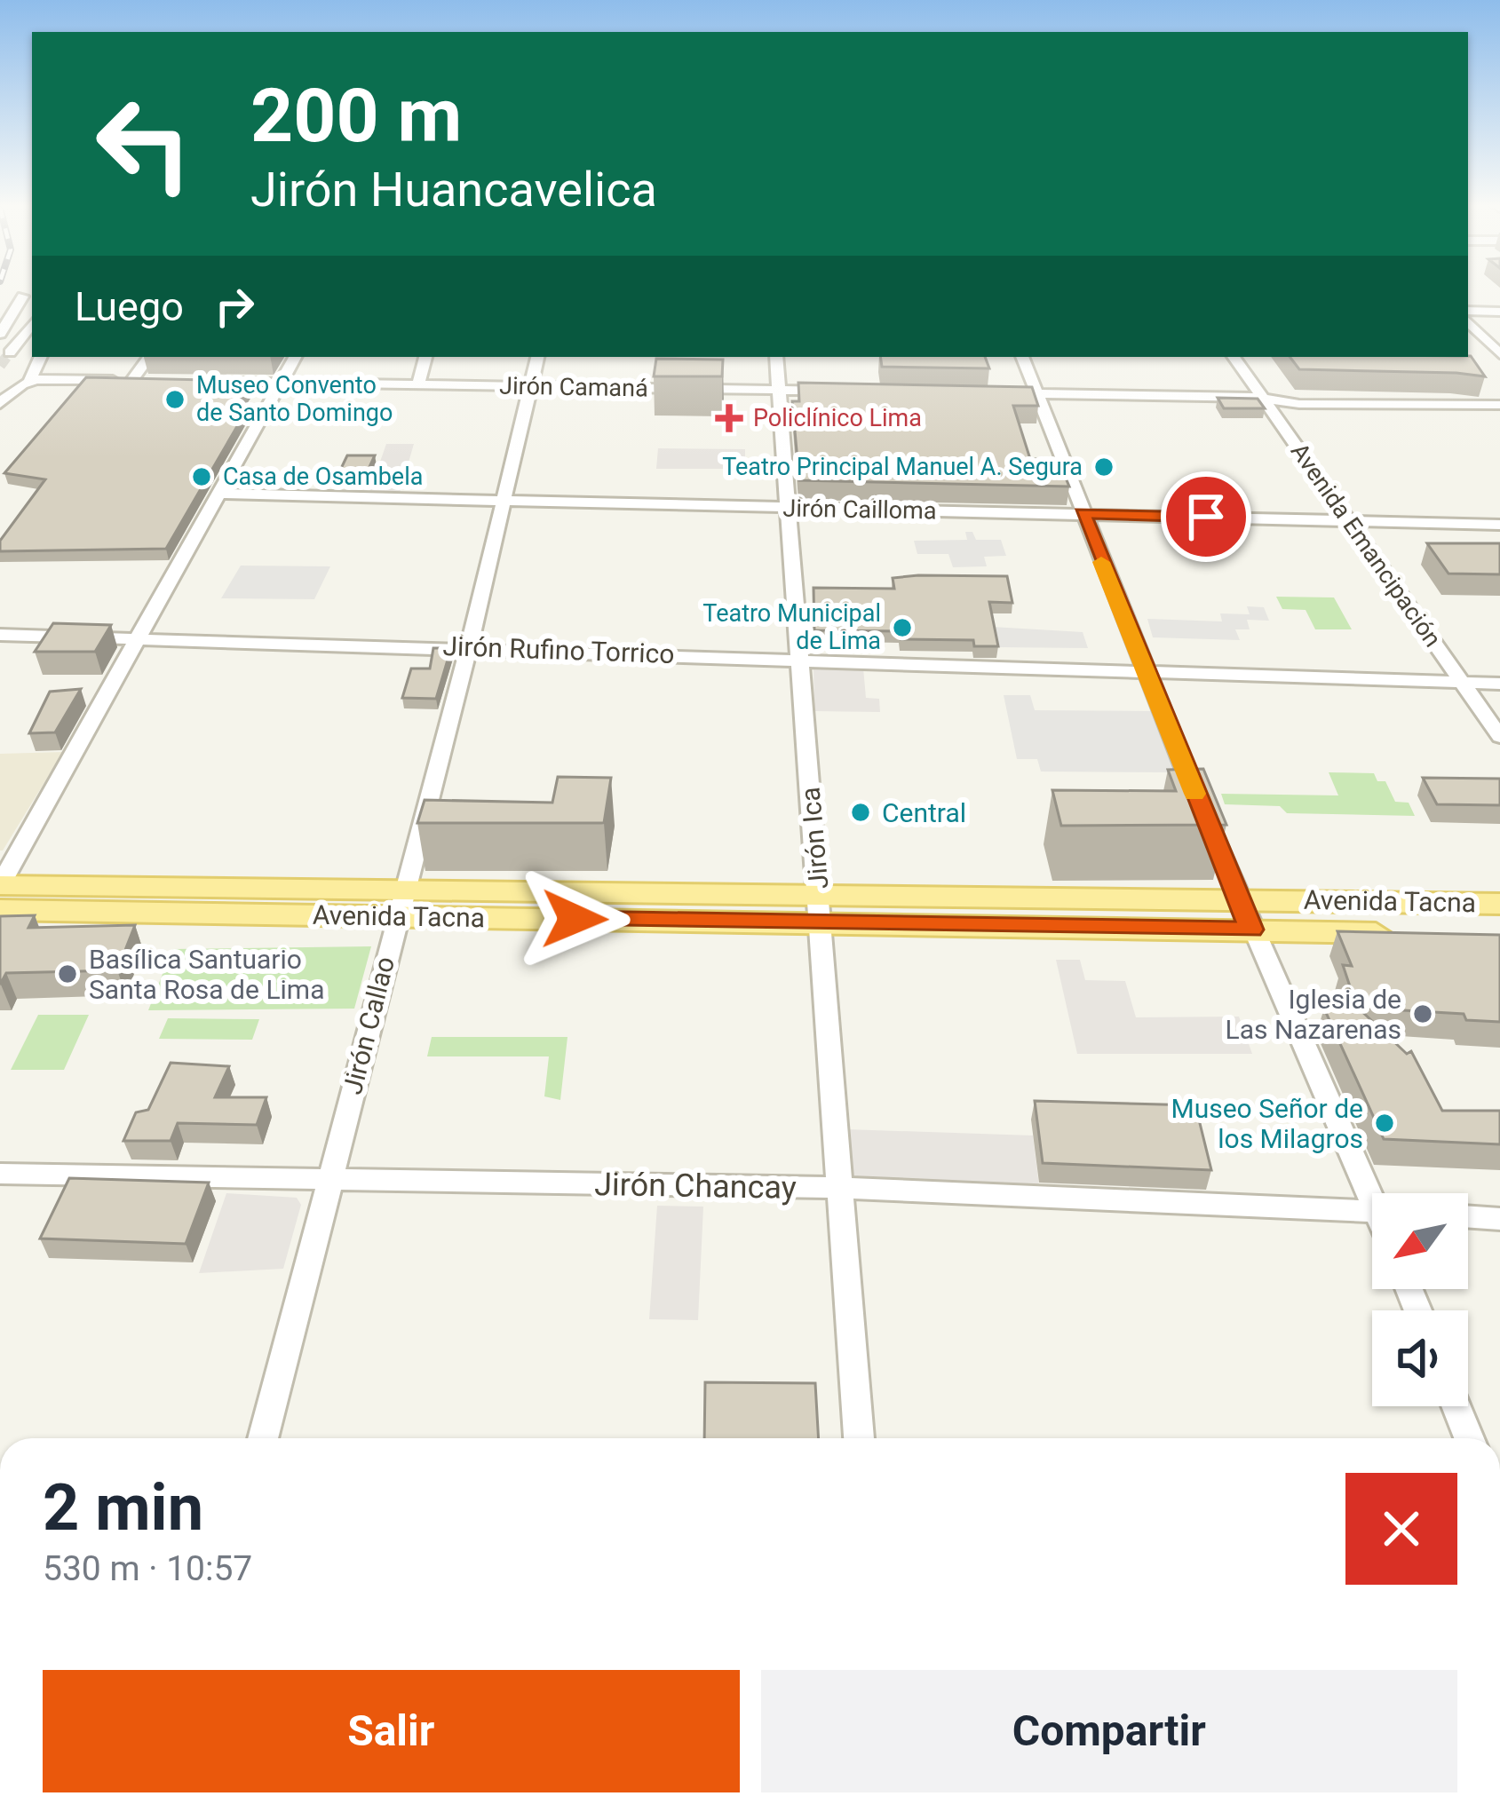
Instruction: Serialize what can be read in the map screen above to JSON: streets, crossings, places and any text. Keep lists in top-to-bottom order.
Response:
{
  "streets": {
    "main road": ["Avenida Tacna"],
    "street": [
      "Jirón Camaná",
      "Jirón Cailloma",
      "Avenida Emancipación",
      "Jirón Rufino Torrico",
      "Jirón Ica",
      "Jirón Callao",
      "Jirón Chancay"
    ]
  },
  "crossings": [
    ["Jirón Camaná", "Jirón Ica"],
    ["Jirón Camaná", "Jirón Callao"],
    ["Jirón Cailloma", "Avenida Emancipación"],
    ["Jirón Cailloma", "Jirón Ica"],
    ["Jirón Cailloma", "Jirón Callao"],
    ["Avenida Emancipación", "Jirón Rufino Torrico"],
    ["Jirón Rufino Torrico", "Jirón Ica"],
    ["Jirón Rufino Torrico", "Jirón Callao"],
    ["Jirón Ica", "Avenida Tacna"],
    ["Jirón Ica", "Jirón Chancay"],
    ["Avenida Tacna", "Jirón Callao"],
    ["Jirón Callao", "Jirón Chancay"]
  ],
  "places": {
    "other": [
      "Museo Convento de Santo Domingo",
      "Teatro Principal Manuel A. Segura",
      "Casa de Osambela",
      "Teatro Municipal de Lima",
      "Central",
      "Basílica Santuario Santa Rosa de Lima",
      "Iglesia de Las Nazarenas",
      "Museo Señor de los Milagros"
    ],
    "health": ["Policlínico Lima"]
  },
  "north": "bottom left",
  "page": {
    "turn": ["200 m", "Jirón Huancavelica"],
    "then": "Luego",
    "heading": ["2 min", "530 m · 10:57"],
    "buttons": ["Salir", "Compartir"]
  }
}
